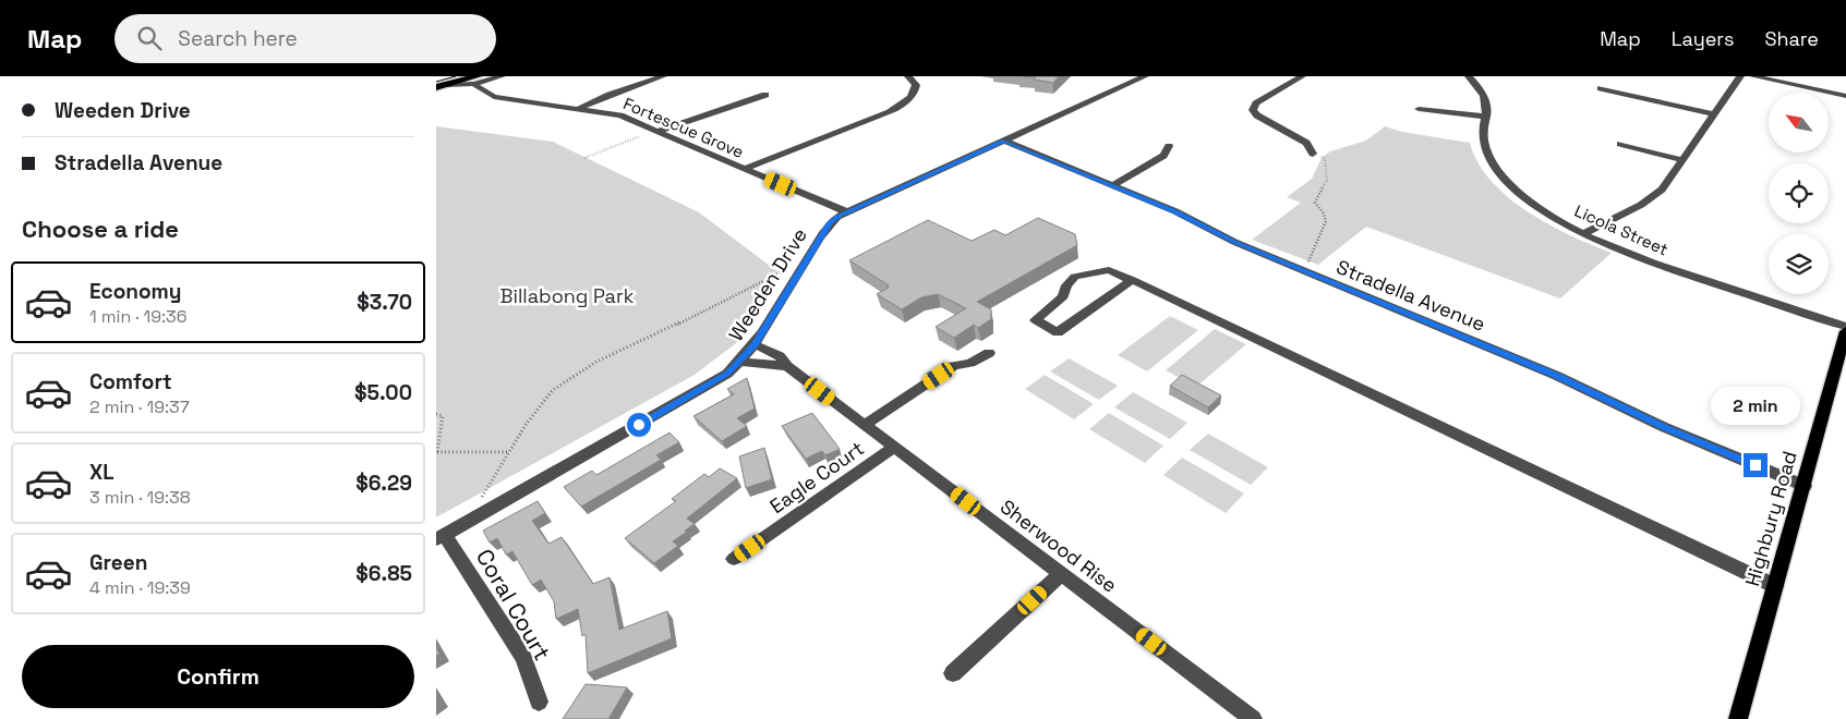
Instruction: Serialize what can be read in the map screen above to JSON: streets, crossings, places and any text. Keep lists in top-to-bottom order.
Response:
{
  "streets": {
    "main road": ["Highbury Road"],
    "street": [
      "Fortescue Grove",
      "Licola Street",
      "Weeden Drive",
      "Stradella Avenue",
      "Eagle Court",
      "Sherwood Rise",
      "Coral Court"
    ]
  },
  "crossings": [
    ["Fortescue Grove", "Weeden Drive"],
    ["Weeden Drive", "Stradella Avenue"],
    ["Weeden Drive", "Sherwood Rise"],
    ["Weeden Drive", "Coral Court"],
    ["Stradella Avenue", "Highbury Road"],
    ["Eagle Court", "Sherwood Rise"]
  ],
  "parks": ["Billabong Park"],
  "north": "top left",
  "page": {
    "header": "Map",
    "search": "Search here",
    "nav": ["Map", "Layers", "Share"],
    "banner": ["Weeden Drive", "Stradella Avenue"],
    "heading": "Choose a ride",
    "list": [
      {
        "name": "Economy",
        "note": "1 min · 19:36",
        "value": "$3.70"
      },
      {
        "name": "Comfort",
        "note": "2 min · 19:37",
        "value": "$5.00"
      },
      {
        "name": "XL",
        "note": "3 min · 19:38",
        "value": "$6.29"
      },
      {
        "name": "Green",
        "note": "4 min · 19:39",
        "value": "$6.85"
      }
    ],
    "bubble": "2 min",
    "buttons": "Confirm"
  }
}
